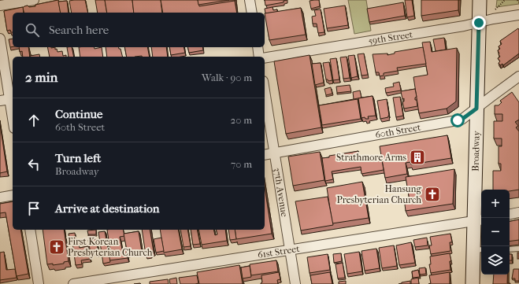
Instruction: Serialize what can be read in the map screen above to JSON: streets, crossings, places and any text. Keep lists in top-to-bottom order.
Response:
{
  "streets": {
    "main road": ["Broadway"],
    "street": [
      "59th Street",
      "60th Street",
      "37th Avenue",
      "61st Street"
    ]
  },
  "crossings": [
    ["59th Street", "Broadway"],
    ["60th Street", "Broadway"],
    ["60th Street", "37th Avenue"],
    ["Broadway", "61st Street"],
    ["37th Avenue", "61st Street"]
  ],
  "places": {
    "building": ["Strathmore Arms"],
    "church": ["Hansung Presbyterian Church", "First Korean Presbyterian Church"]
  },
  "page": {
    "search": "Search here",
    "heading": ["2 min", "Walk · 90 m"],
    "list": [
      ["Continue", "60th Street", "20 m"],
      ["Turn left", "Broadway", "70 m"],
      "Arrive at destination"
    ],
    "map_buttons": ["+", "−"]
  }
}
